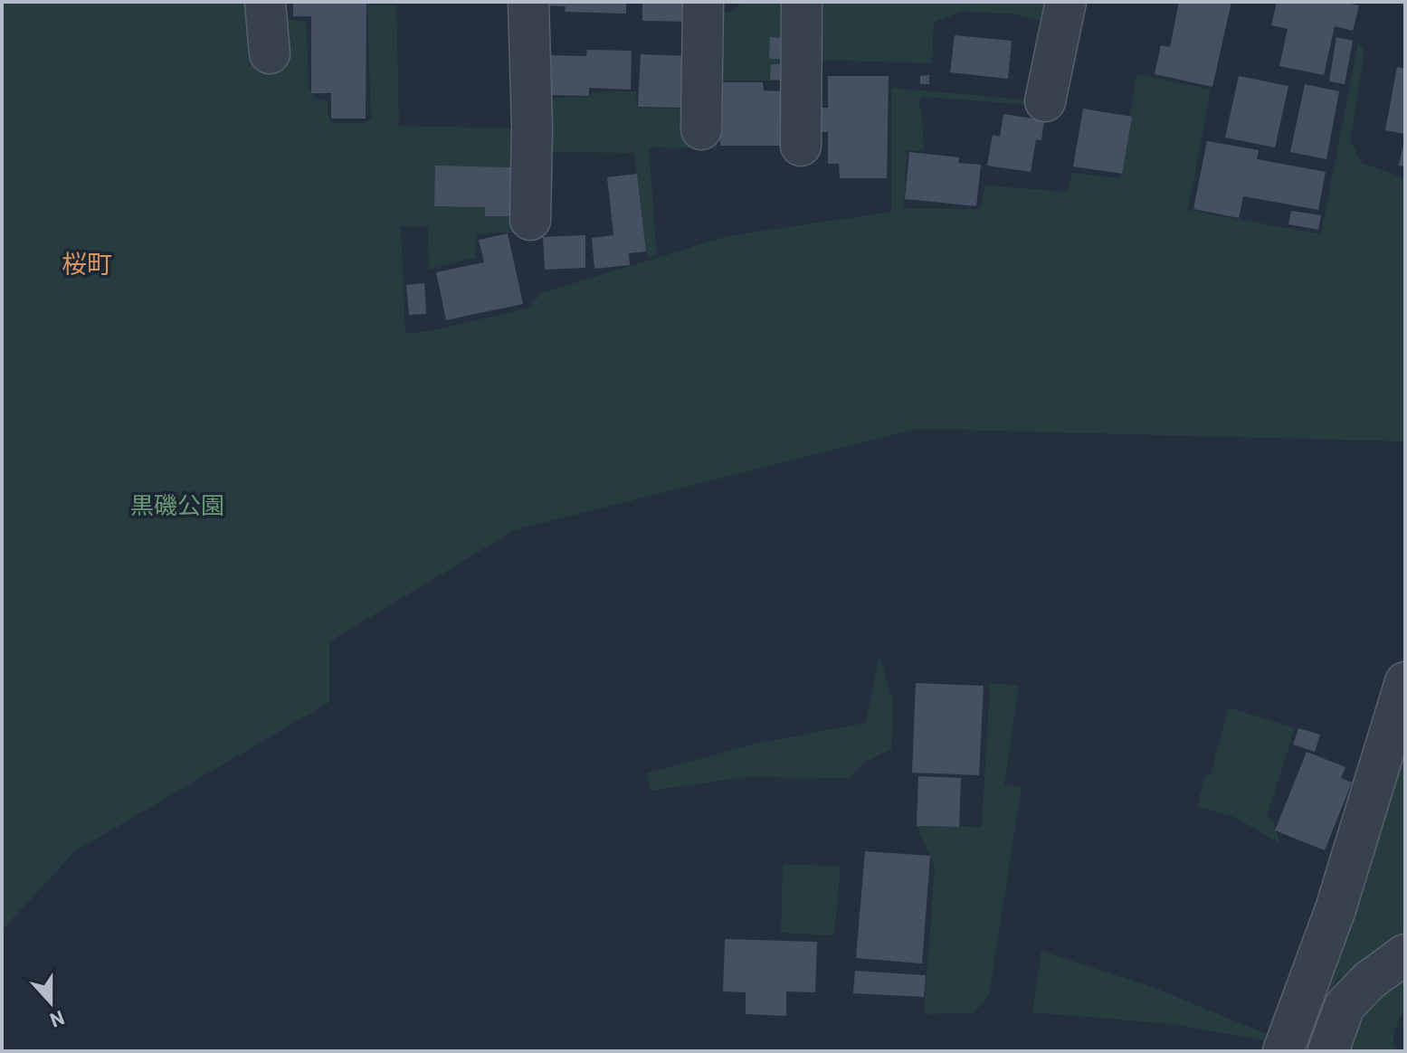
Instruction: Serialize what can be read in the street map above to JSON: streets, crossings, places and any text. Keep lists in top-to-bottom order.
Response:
{
  "districts": ["桜町"],
  "parks": ["黒磯公園"],
  "north": "bottom"
}
